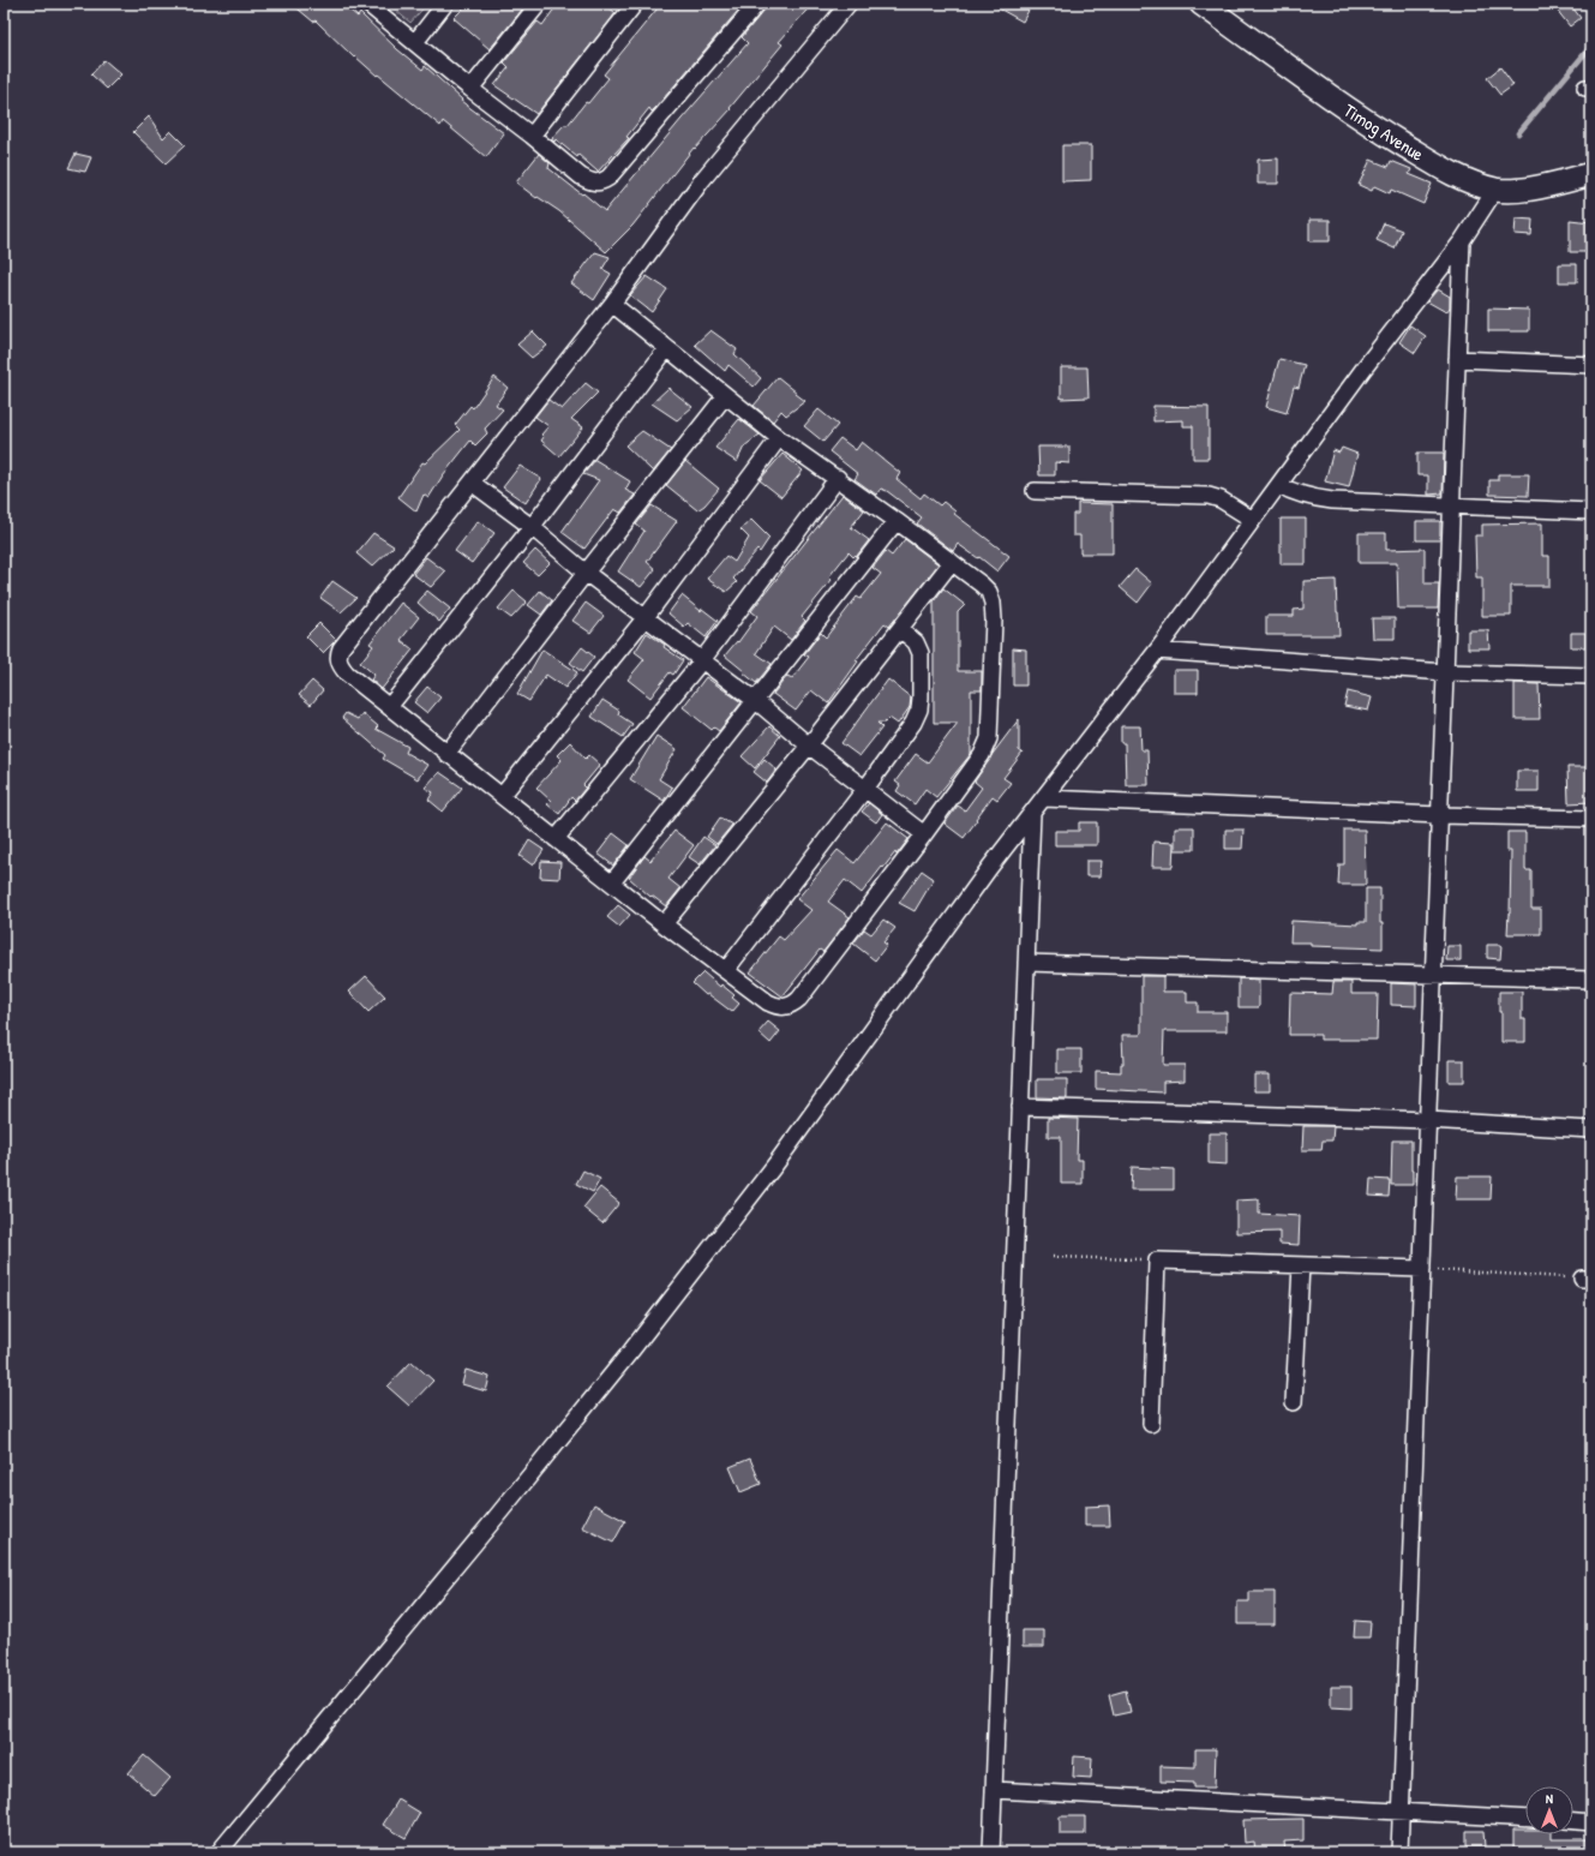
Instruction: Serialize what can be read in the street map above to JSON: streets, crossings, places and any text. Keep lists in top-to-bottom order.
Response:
{
  "streets": {
    "main road": ["Timog Avenue"]
  },
  "north": "top"
}
